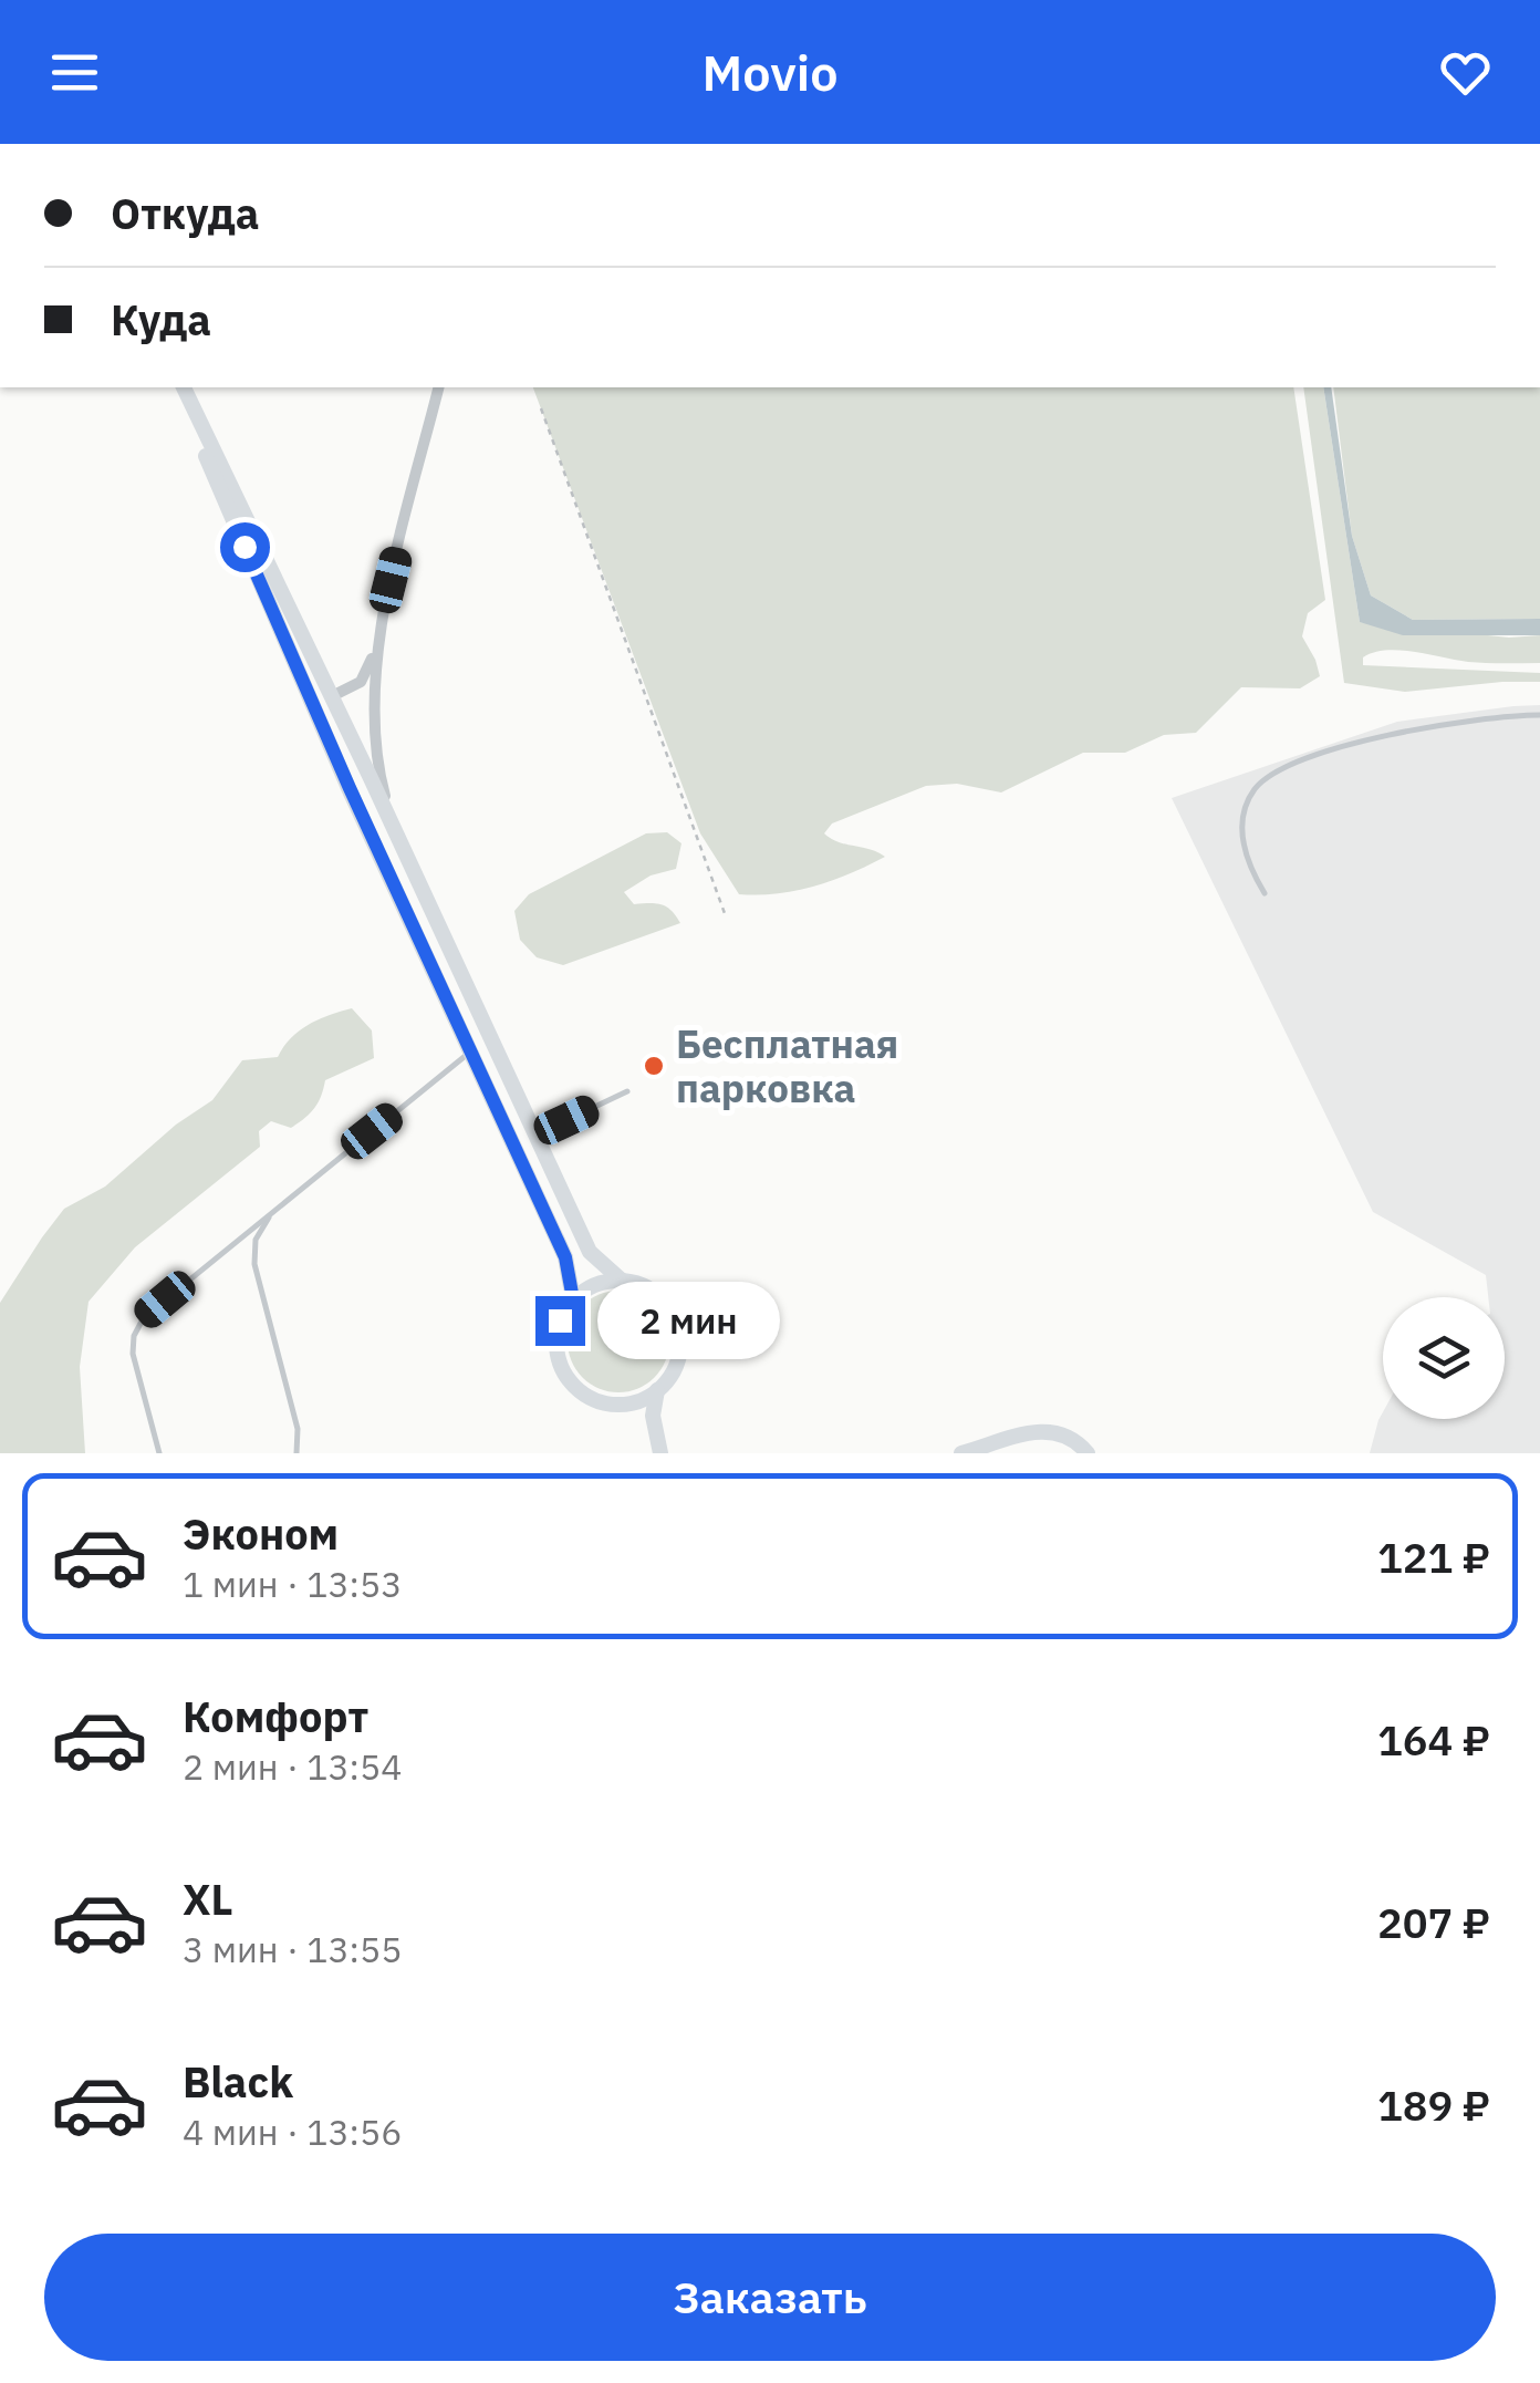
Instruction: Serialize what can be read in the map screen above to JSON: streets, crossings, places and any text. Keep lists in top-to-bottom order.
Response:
{
  "places": ["Бесплатная парковка"],
  "page": {
    "header": "Movio",
    "banner": ["Откуда", "Куда"],
    "bubble": "2 мин",
    "list": [
      {
        "name": "Эконом",
        "note": "1 мин · 13:53",
        "value": "121 ₽"
      },
      {
        "name": "Комфорт",
        "note": "2 мин · 13:54",
        "value": "164 ₽"
      },
      {
        "name": "XL",
        "note": "3 мин · 13:55",
        "value": "207 ₽"
      },
      {
        "name": "Black",
        "note": "4 мин · 13:56",
        "value": "189 ₽"
      }
    ],
    "buttons": "Заказать"
  }
}
